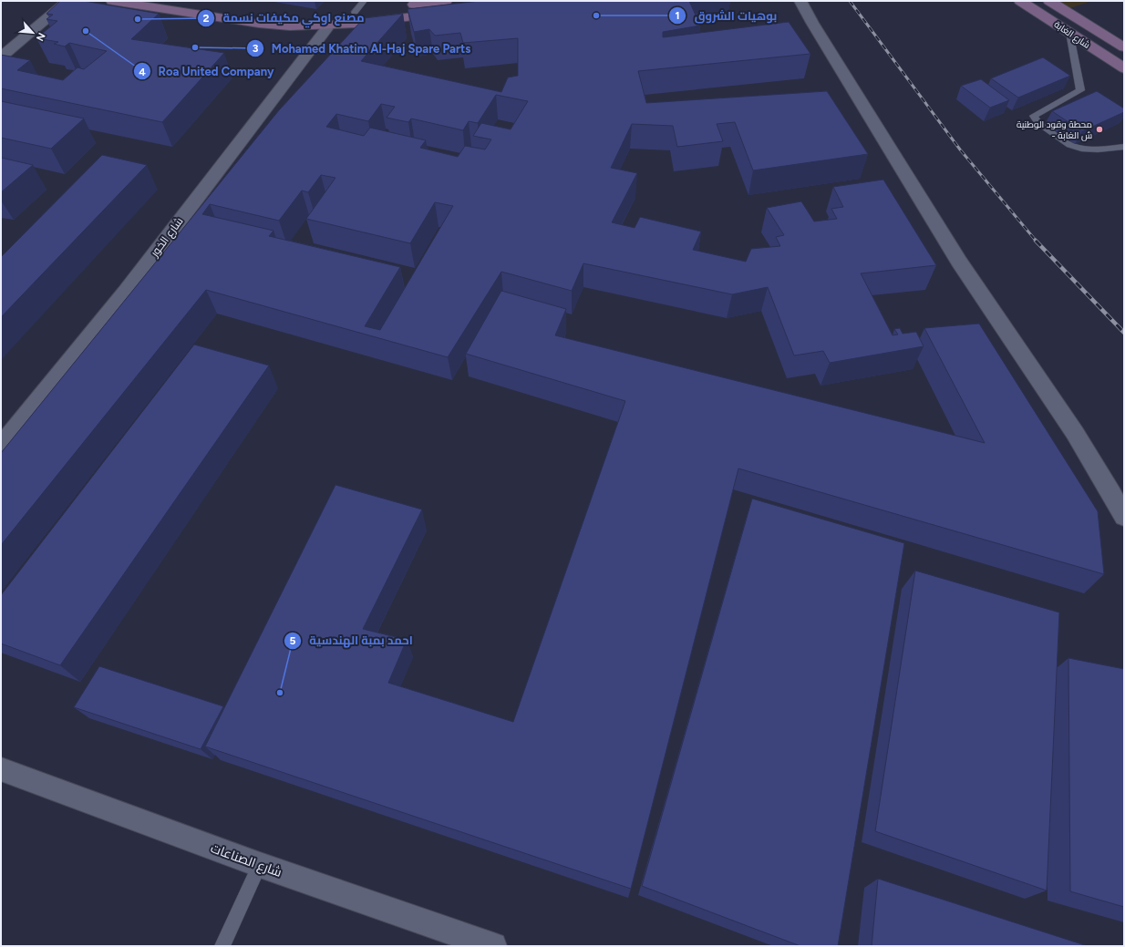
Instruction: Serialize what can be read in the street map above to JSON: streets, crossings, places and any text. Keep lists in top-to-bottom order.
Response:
{
  "streets": {
    "main road": ["شارع الغابة"],
    "street": ["شارع الخور", "شارع الصناعات"]
  },
  "places": [
    "بوهيات الشروق",
    "مصنع اوكي مكيفات نسمة",
    "Roa United Company",
    "Mohamed Khatim Al-Haj Spare Parts",
    "محطة وقود الوطنية - ش الغابة",
    "احمد بمبة الهندسية"
  ],
  "north": "bottom right"
}
